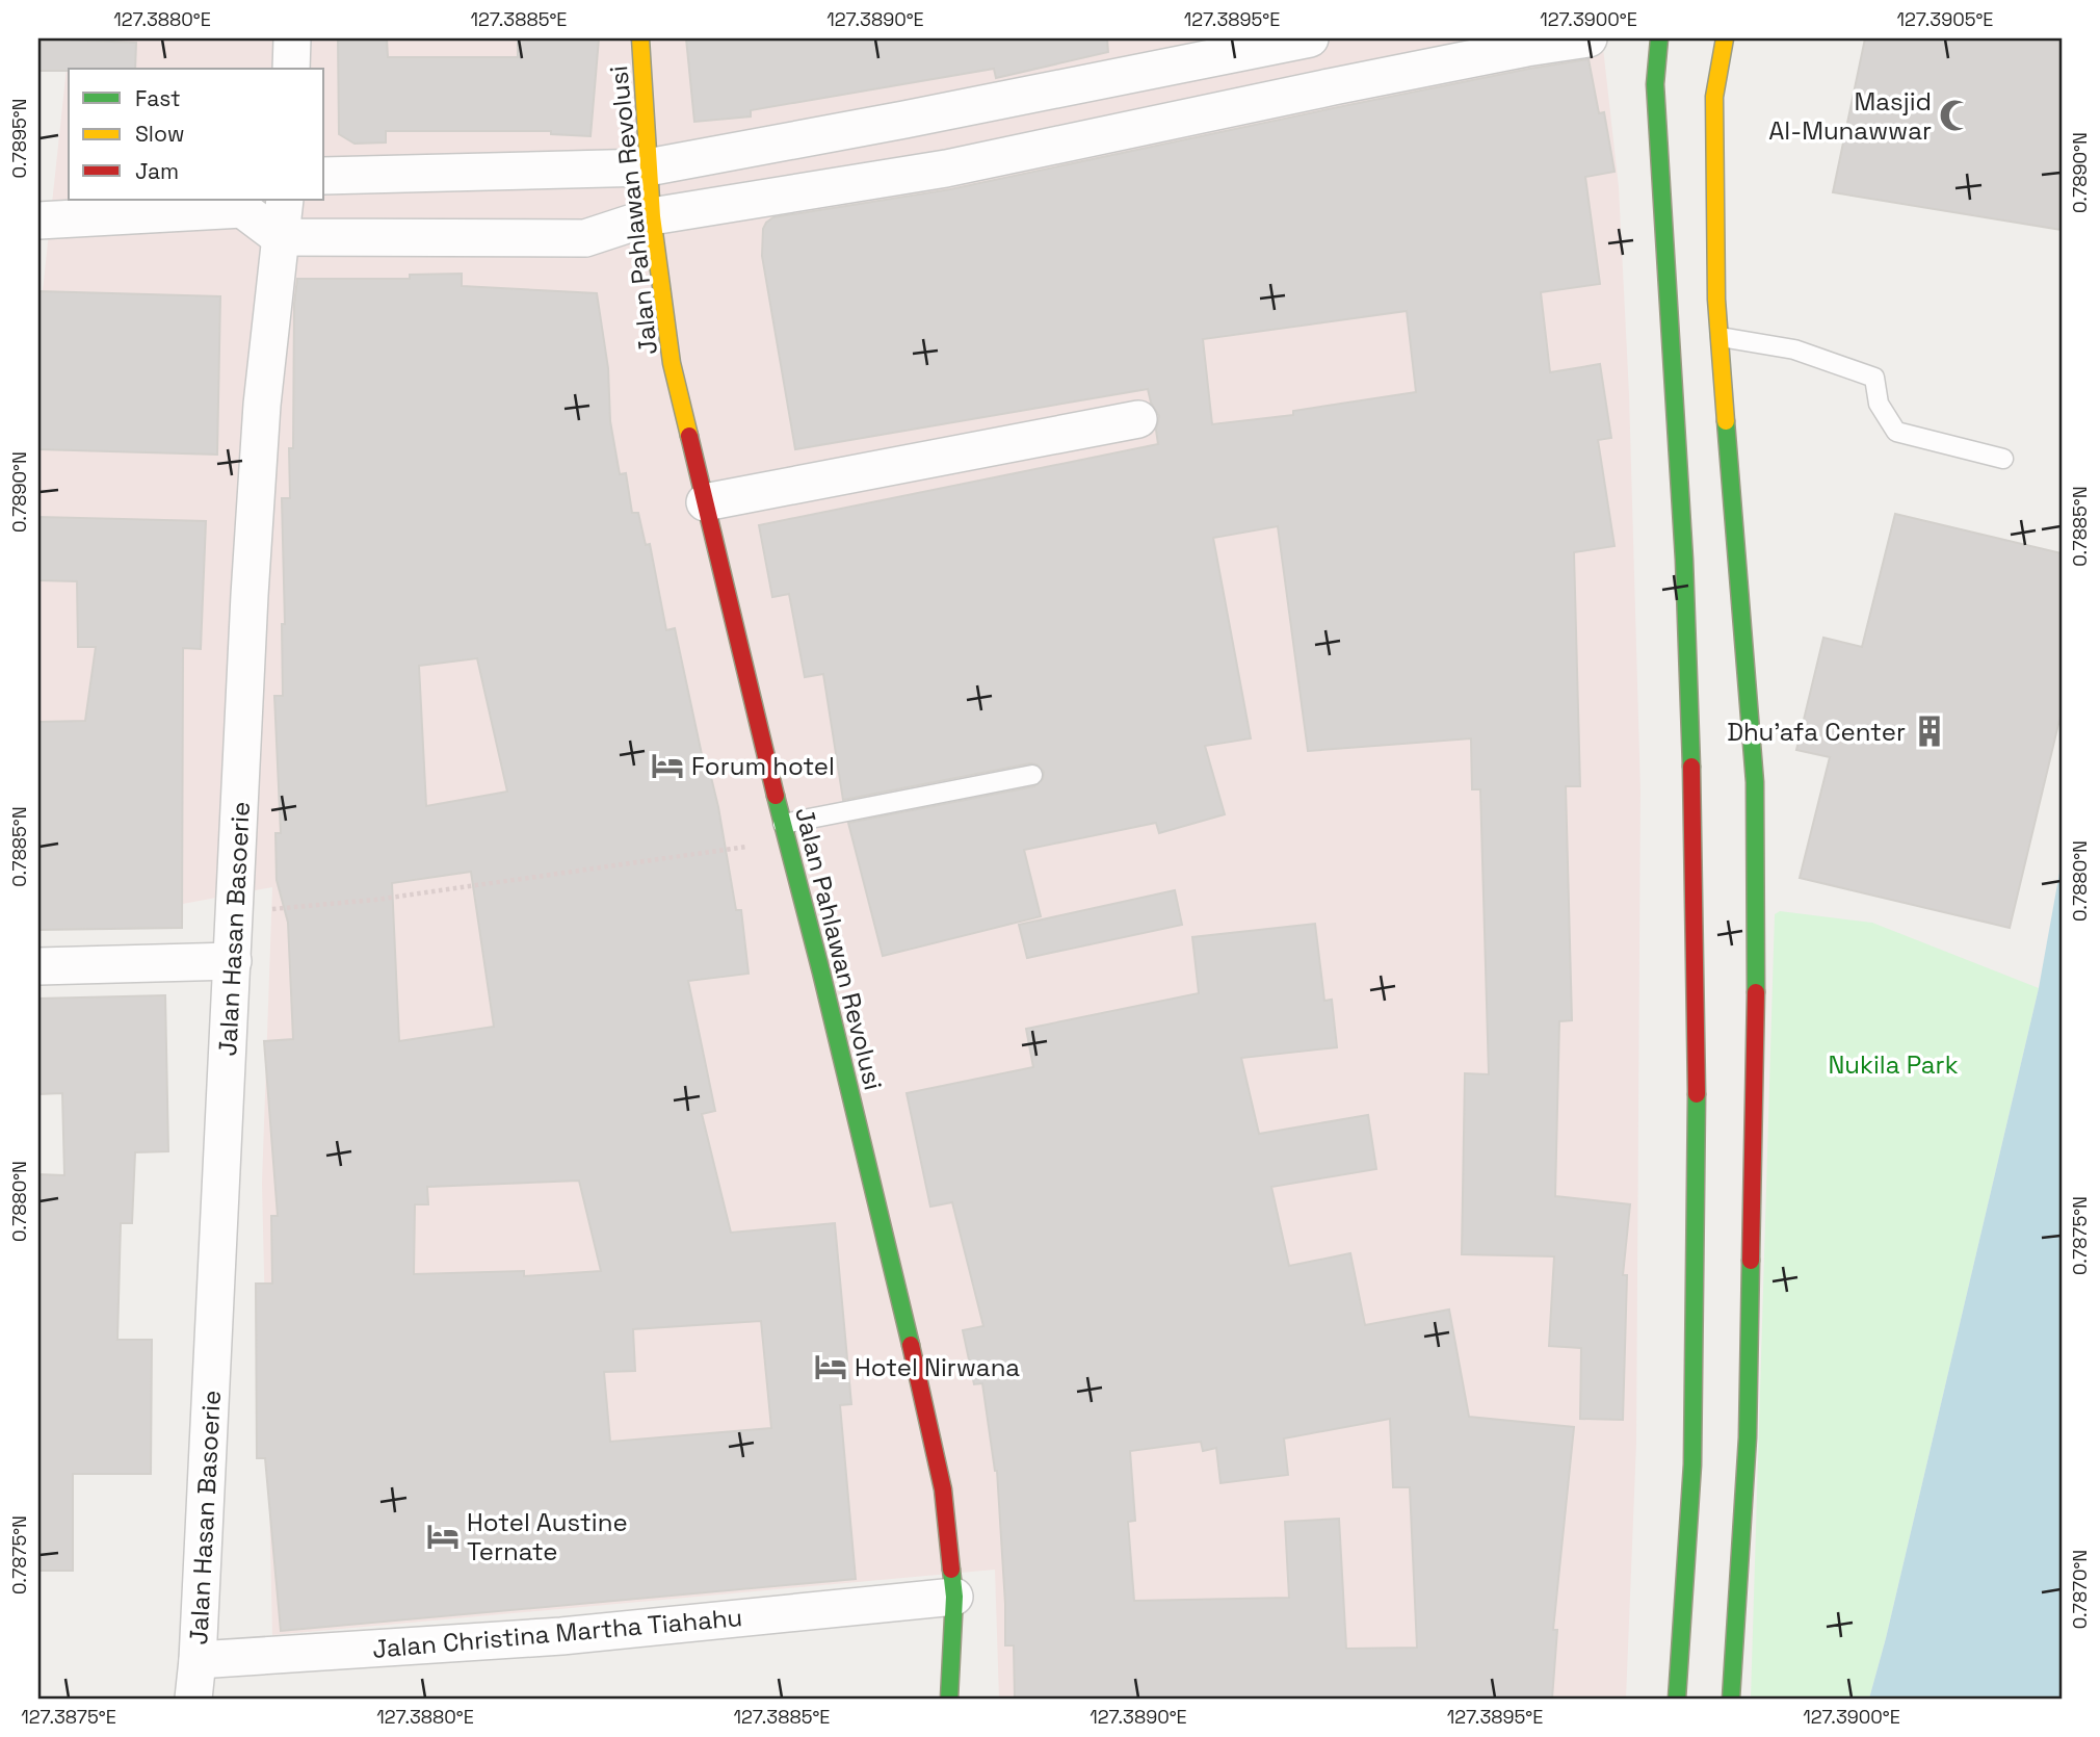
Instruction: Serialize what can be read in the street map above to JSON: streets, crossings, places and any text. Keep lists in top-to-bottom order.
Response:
{
  "streets": {
    "street": ["Jalan Pahlawan Revolusi", "Jalan Hasan Basoerie", "Jalan Christina Martha Tiahahu"]
  },
  "crossings": [
    ["Jalan Pahlawan Revolusi", "Jalan Christina Martha Tiahahu"],
    ["Jalan Hasan Basoerie", "Jalan Christina Martha Tiahahu"]
  ],
  "parks": ["Nukila Park"],
  "places": {
    "mosque": ["Masjid Al-Munawwar"],
    "building": ["Dhu'afa Center"],
    "hotel": ["Forum hotel", "Hotel Nirwana", "Hotel Austine Ternate"]
  },
  "legend": ["Fast", "Slow", "Jam"],
  "coordinates": [
    "127.3880°E",
    "127.3885°E",
    "127.3890°E",
    "127.3895°E",
    "127.3900°E",
    "127.3905°E",
    "0.7895°N",
    "0.7890°N",
    "0.7885°N",
    "0.7880°N",
    "0.7875°N",
    "0.7870°N",
    "127.3875°E"
  ]
}
